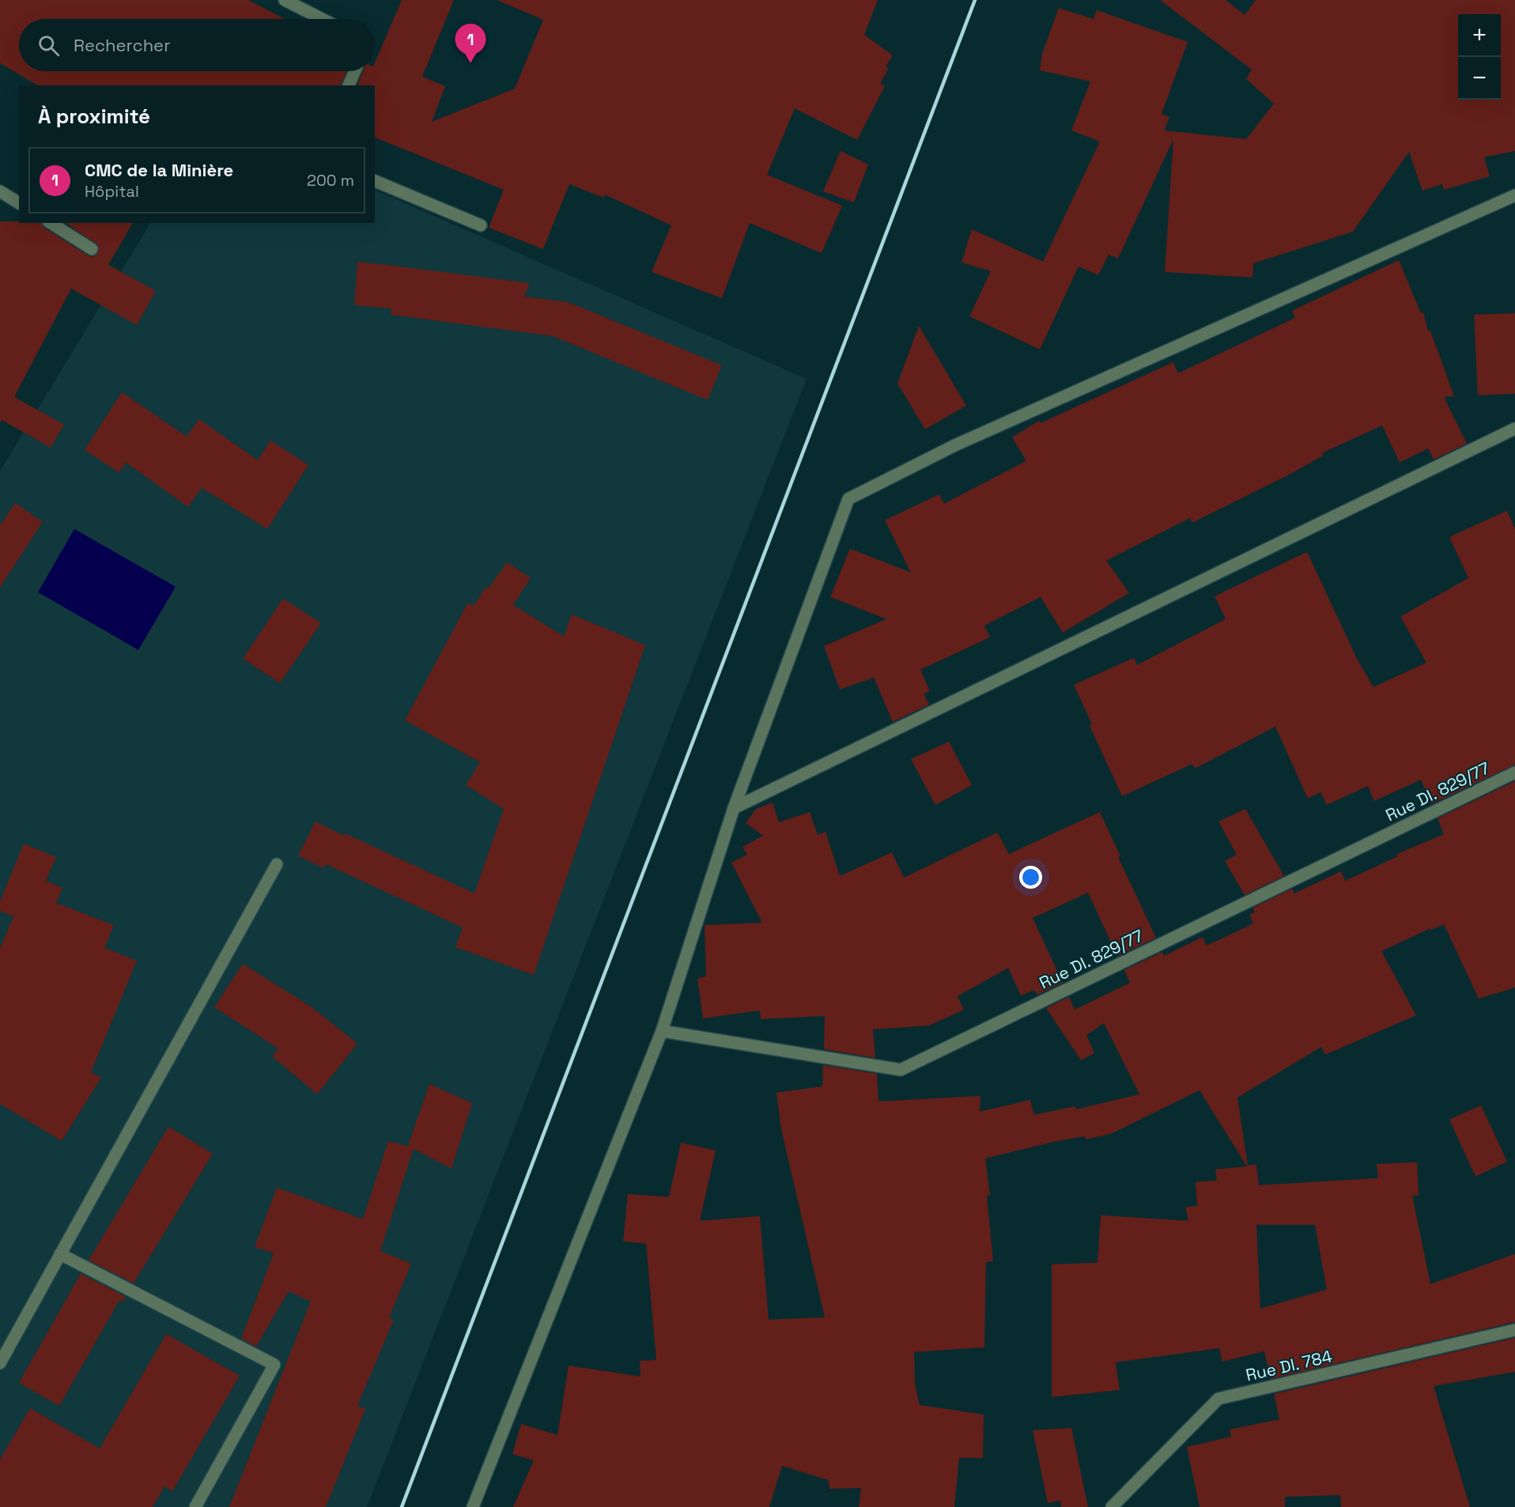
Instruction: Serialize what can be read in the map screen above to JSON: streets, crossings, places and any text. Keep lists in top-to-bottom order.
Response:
{
  "streets": {
    "street": ["Rue DI. 829/77", "Rue DI. 784"]
  },
  "page": {
    "map_buttons": ["+", "−"],
    "search": "Rechercher",
    "pins": "1",
    "heading": "À proximité",
    "list": [
      {
        "mark": "1",
        "name": "CMC de la Minière",
        "note": "Hôpital",
        "value": "200 m"
      }
    ]
  }
}
